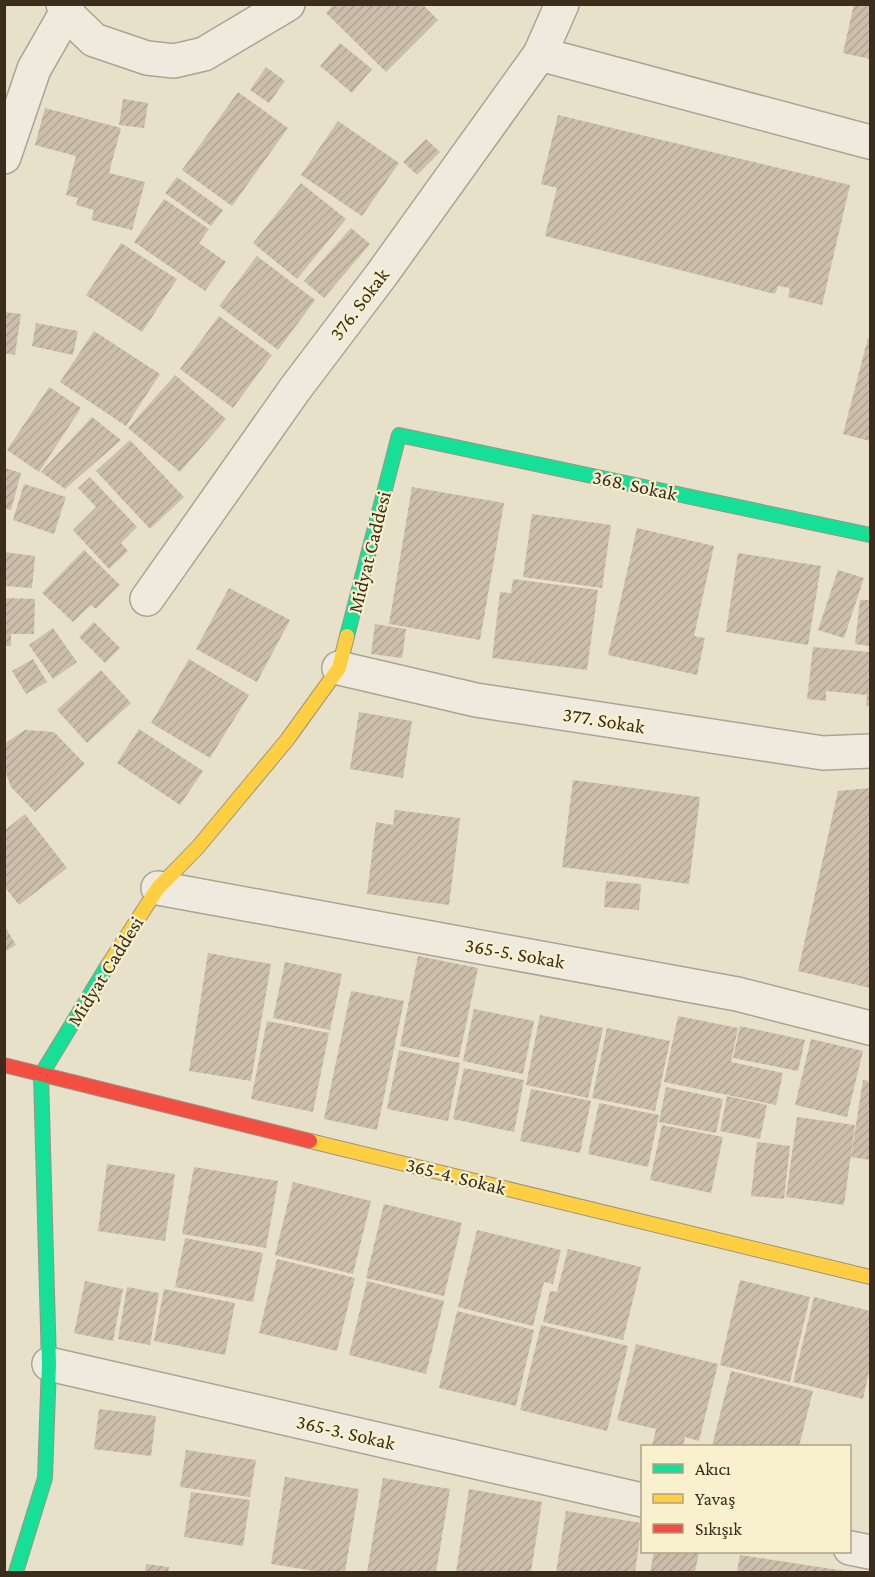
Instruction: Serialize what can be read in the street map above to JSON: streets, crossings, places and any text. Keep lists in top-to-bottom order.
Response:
{
  "streets": {
    "street": [
      "376. Sokak",
      "368. Sokak",
      "Midyat Caddesi",
      "377. Sokak",
      "365-5. Sokak",
      "365-4. Sokak",
      "365-3. Sokak"
    ]
  },
  "crossings": [
    ["368. Sokak", "Midyat Caddesi"],
    ["Midyat Caddesi", "377. Sokak"],
    ["Midyat Caddesi", "365-5. Sokak"],
    ["Midyat Caddesi", "365-4. Sokak"]
  ],
  "legend": ["Akıcı", "Yavaş", "Sıkışık"]
}
